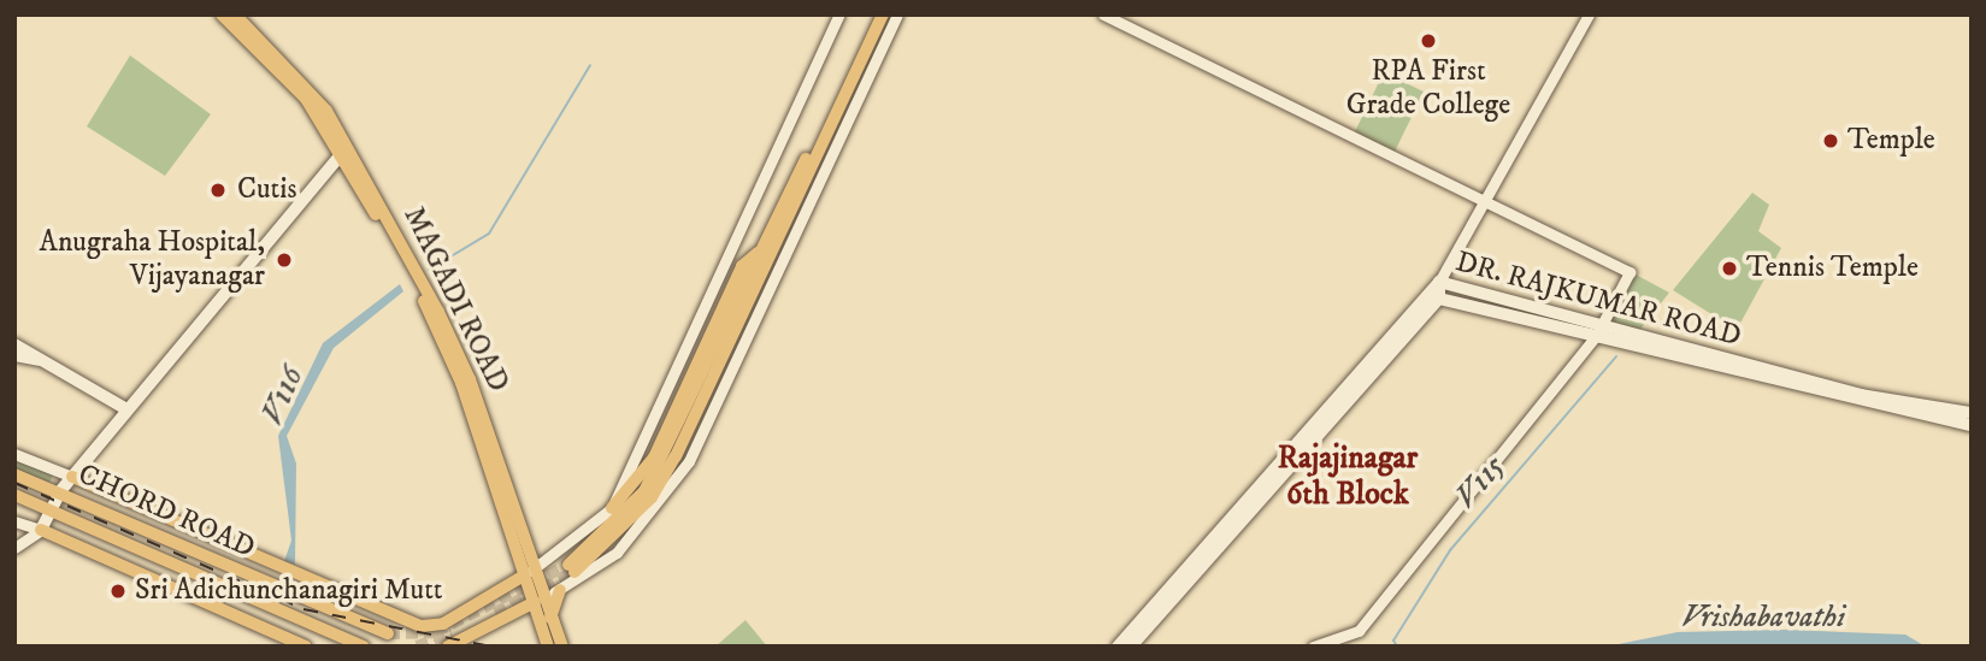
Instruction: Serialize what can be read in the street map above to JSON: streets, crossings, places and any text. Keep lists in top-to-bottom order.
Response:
{
  "streets": {
    "main road": ["MAGADI ROAD", "DR. RAJKUMAR ROAD", "CHORD ROAD"]
  },
  "districts": ["Rajajinagar 6th Block"],
  "water": ["V116", "V115", "Vrishabavathi"],
  "places": [
    "RPA First Grade College",
    "Temple",
    "Cutis",
    "Anugraha Hospital, Vijayanagar",
    "Tennis Temple",
    "Sri Adichunchanagiri Mutt"
  ]
}
